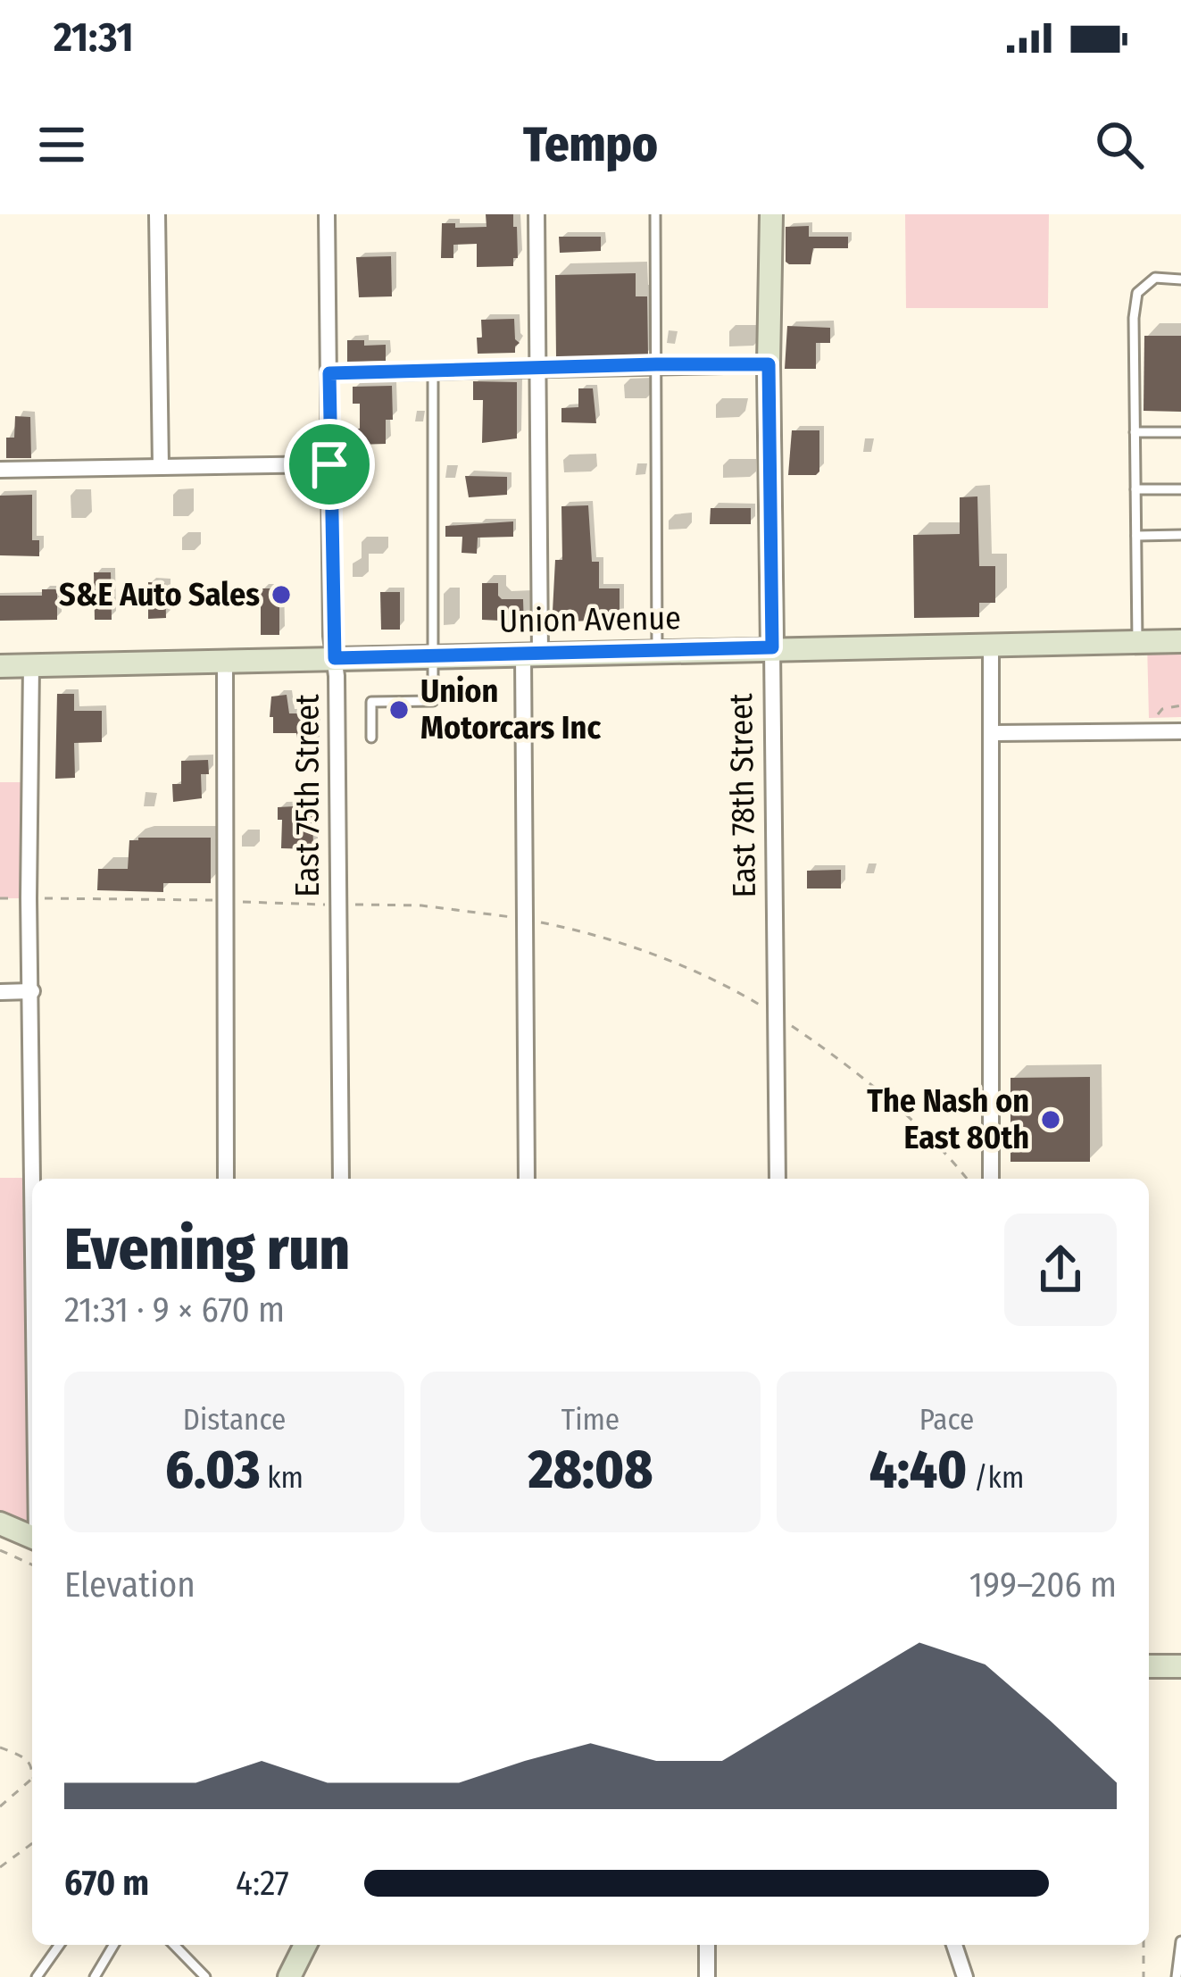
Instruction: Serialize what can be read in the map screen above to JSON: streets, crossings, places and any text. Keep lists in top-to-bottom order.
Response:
{
  "streets": {
    "main road": ["Union Avenue", "East 78th Street"],
    "street": ["East 75th Street"]
  },
  "crossings": [
    ["Union Avenue", "East 75th Street"],
    ["Union Avenue", "East 78th Street"]
  ],
  "places": ["S&E Auto Sales", "Union Motorcars Inc", "The Nash on East 80th"],
  "page": {
    "status": "21:31",
    "header": "Tempo",
    "heading": ["Evening run", "21:31 · 9 × 670 m"],
    "stats": [
      ["Distance", "6.03 km"],
      ["Time", "28:08"],
      ["Pace", "4:40 /km"]
    ],
    "chart": ["Elevation", "199–206 m"],
    "list": [
      {
        "name": "670 m",
        "note": "4:27"
      }
    ]
  }
}
